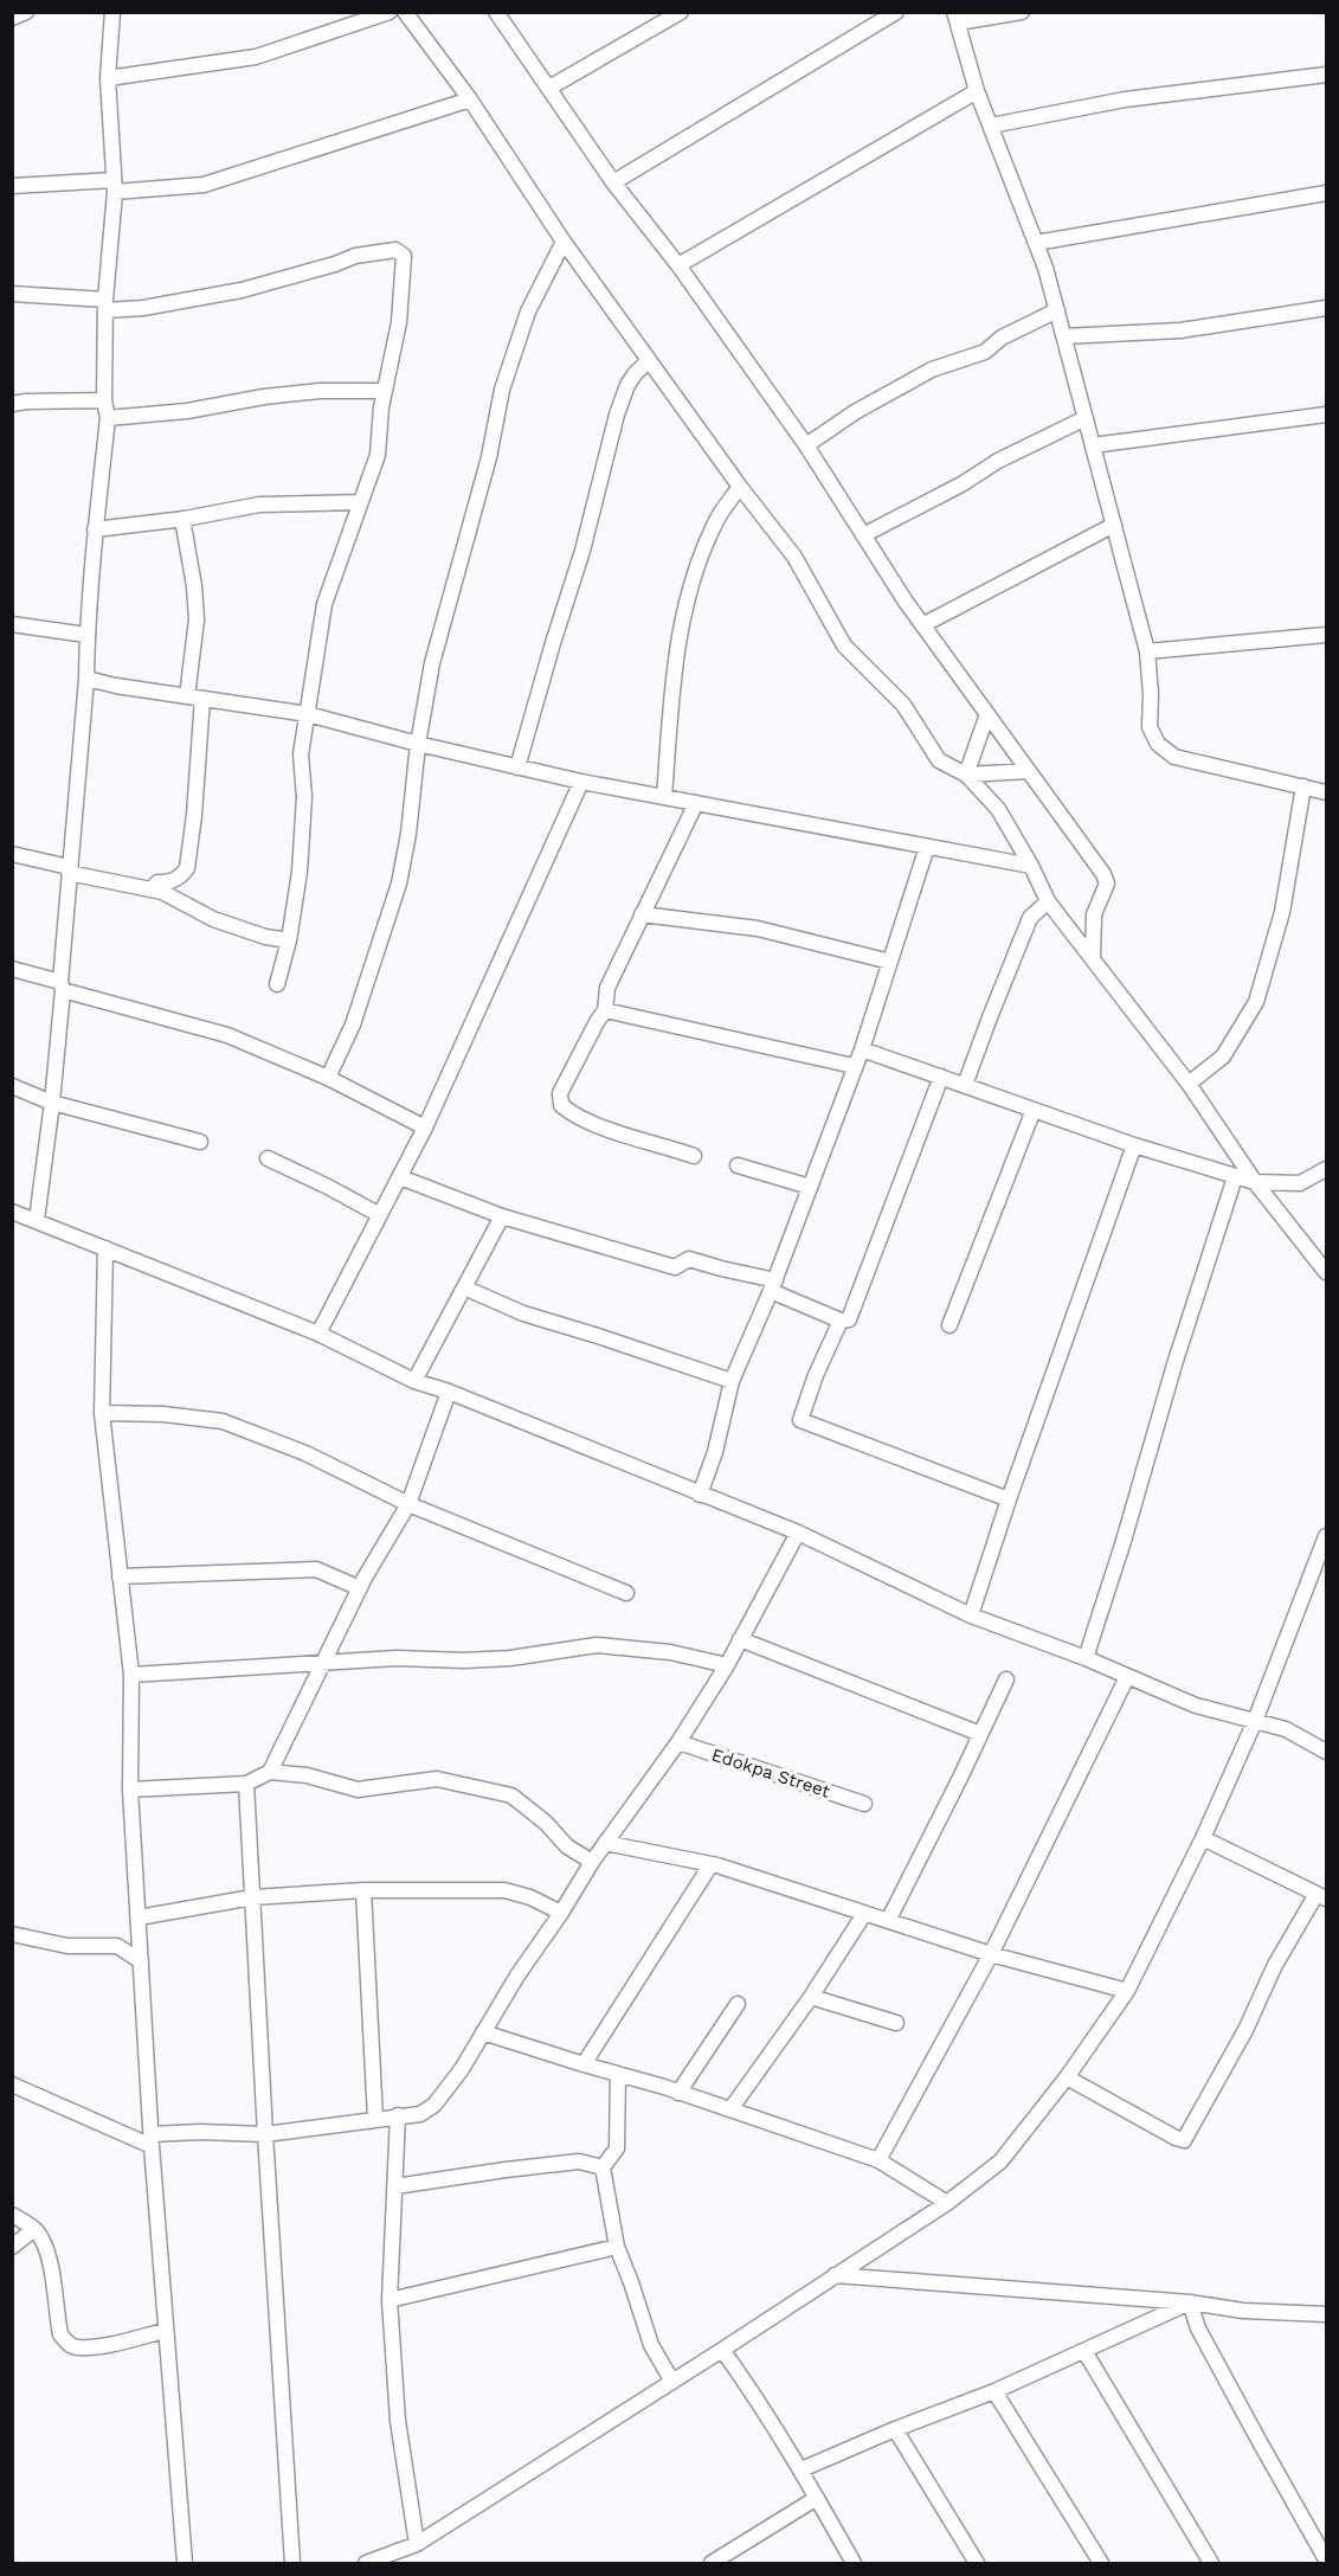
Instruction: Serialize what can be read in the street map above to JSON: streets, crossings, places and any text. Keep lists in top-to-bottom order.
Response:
{
  "streets": {
    "street": ["Edokpa Street"]
  }
}
